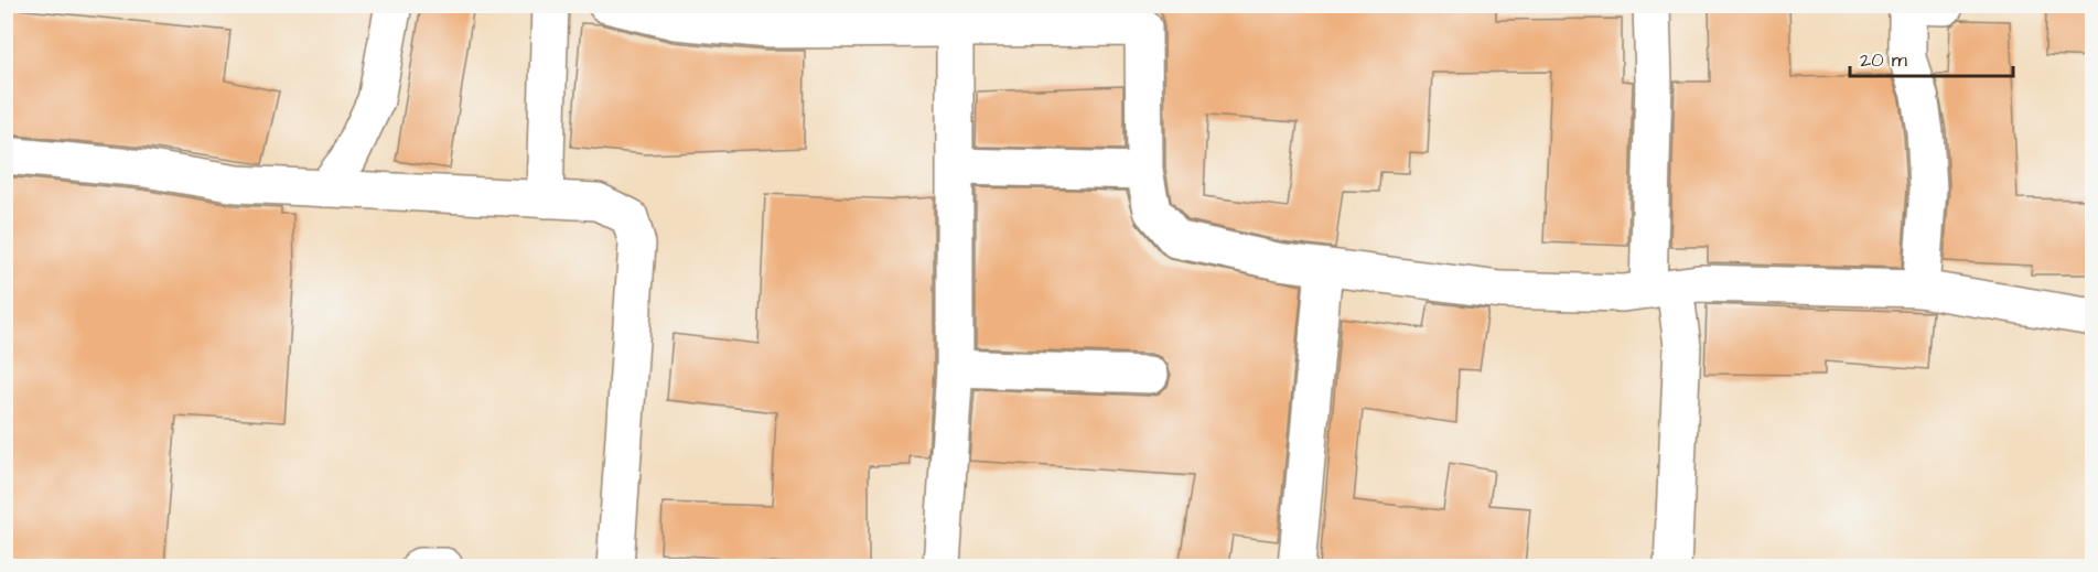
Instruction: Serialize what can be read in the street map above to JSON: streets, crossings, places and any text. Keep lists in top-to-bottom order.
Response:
{
  "scale_bar": "20 m"
}
